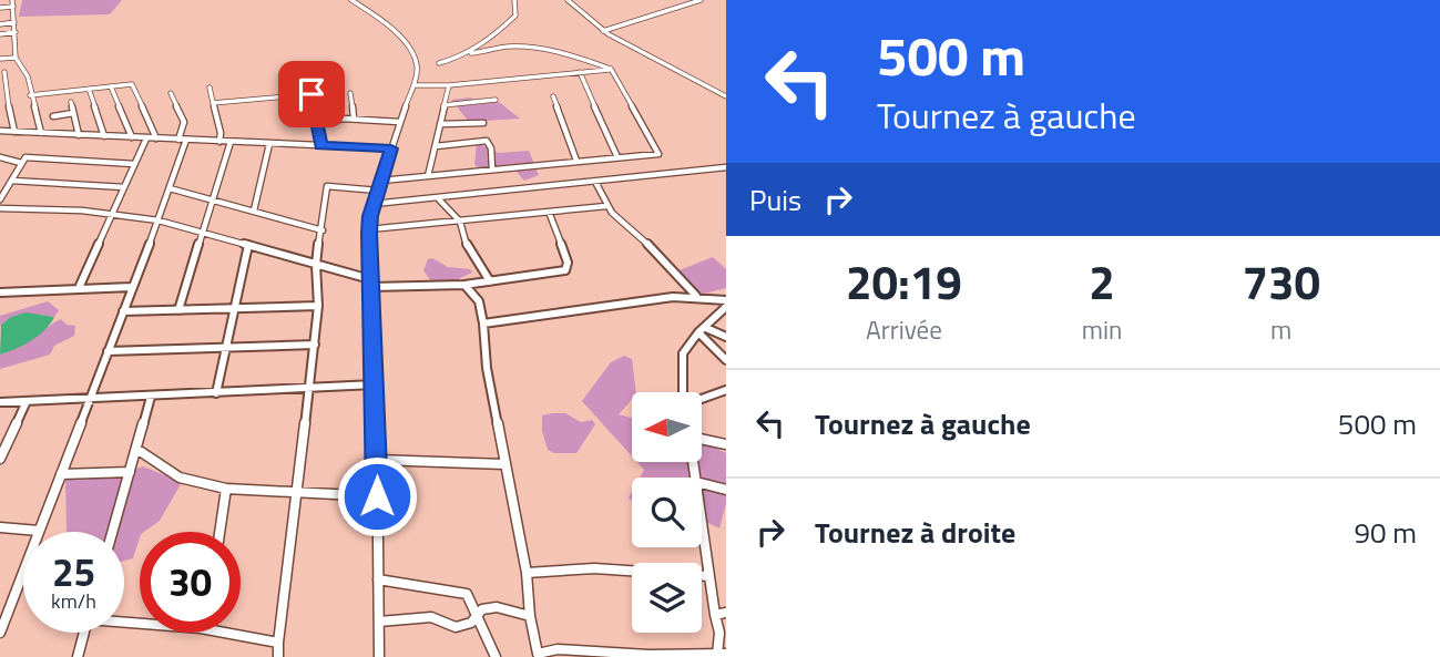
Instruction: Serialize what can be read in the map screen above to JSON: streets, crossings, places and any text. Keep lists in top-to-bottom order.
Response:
{
  "north": "left",
  "page": {
    "turn": ["500 m", "Tournez à gauche"],
    "then": "Puis",
    "eta": [
      "20:19",
      "Arrivée",
      "2",
      "min",
      "730",
      "m"
    ],
    "list": [
      {
        "name": "Tournez à gauche",
        "value": "500 m"
      },
      {
        "name": "Tournez à droite",
        "value": "90 m"
      }
    ],
    "speed": "25 km/h",
    "limit": "30"
  }
}
